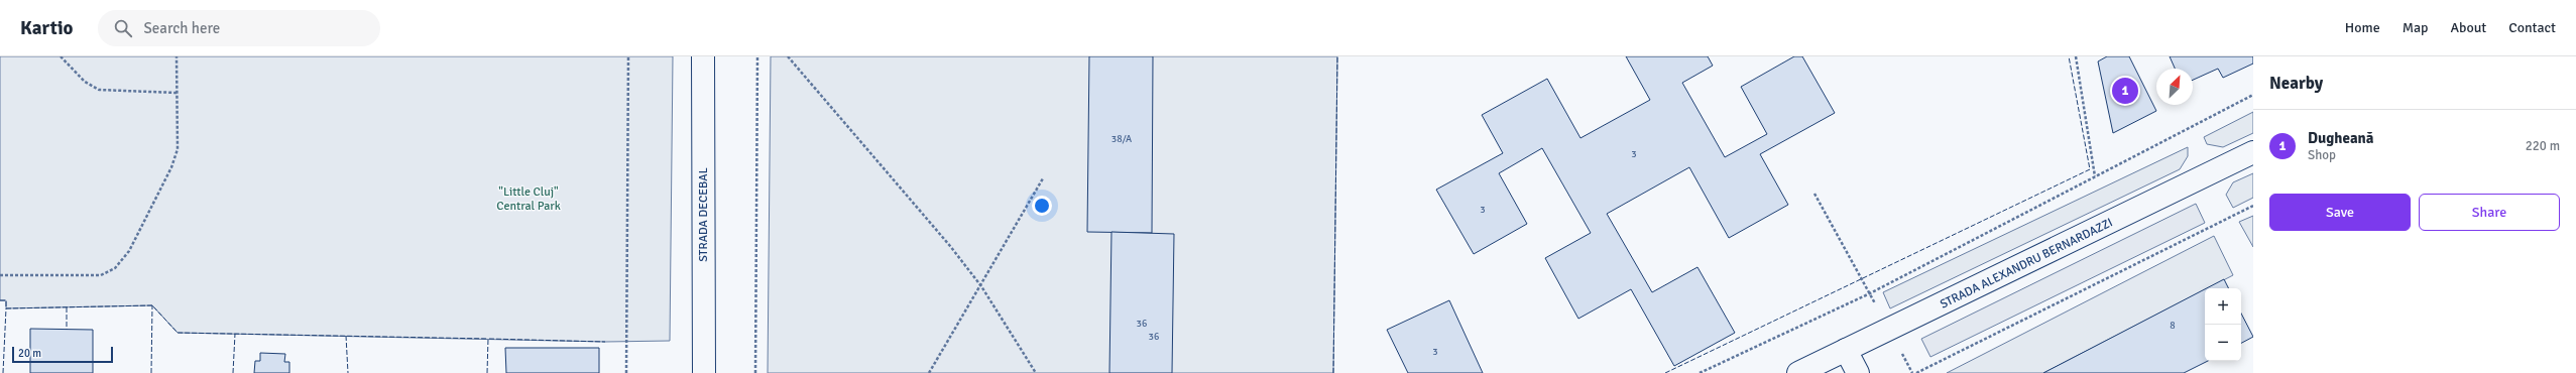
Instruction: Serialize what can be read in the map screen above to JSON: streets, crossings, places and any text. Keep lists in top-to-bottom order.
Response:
{
  "streets": {
    "street": ["STRADA DECEBAL", "STRADA ALEXANDRU BERNARDAZZI"]
  },
  "parks": ["\"Little Cluj\" Central Park"],
  "house_numbers": [
    "38/A",
    "3",
    "3",
    "36",
    "8",
    "36",
    "3"
  ],
  "scale_bar": "20 m",
  "north": "top right",
  "page": {
    "header": "Kartio",
    "search": "Search here",
    "nav": [
      "Home",
      "Map",
      "About",
      "Contact"
    ],
    "heading": "Nearby",
    "pins": "1",
    "list": [
      {
        "mark": "1",
        "name": "Dugheană",
        "note": "Shop",
        "value": "220 m"
      }
    ],
    "buttons": ["Save", "Share"],
    "map_buttons": ["+", "−"],
    "scale": "20 m"
  }
}
